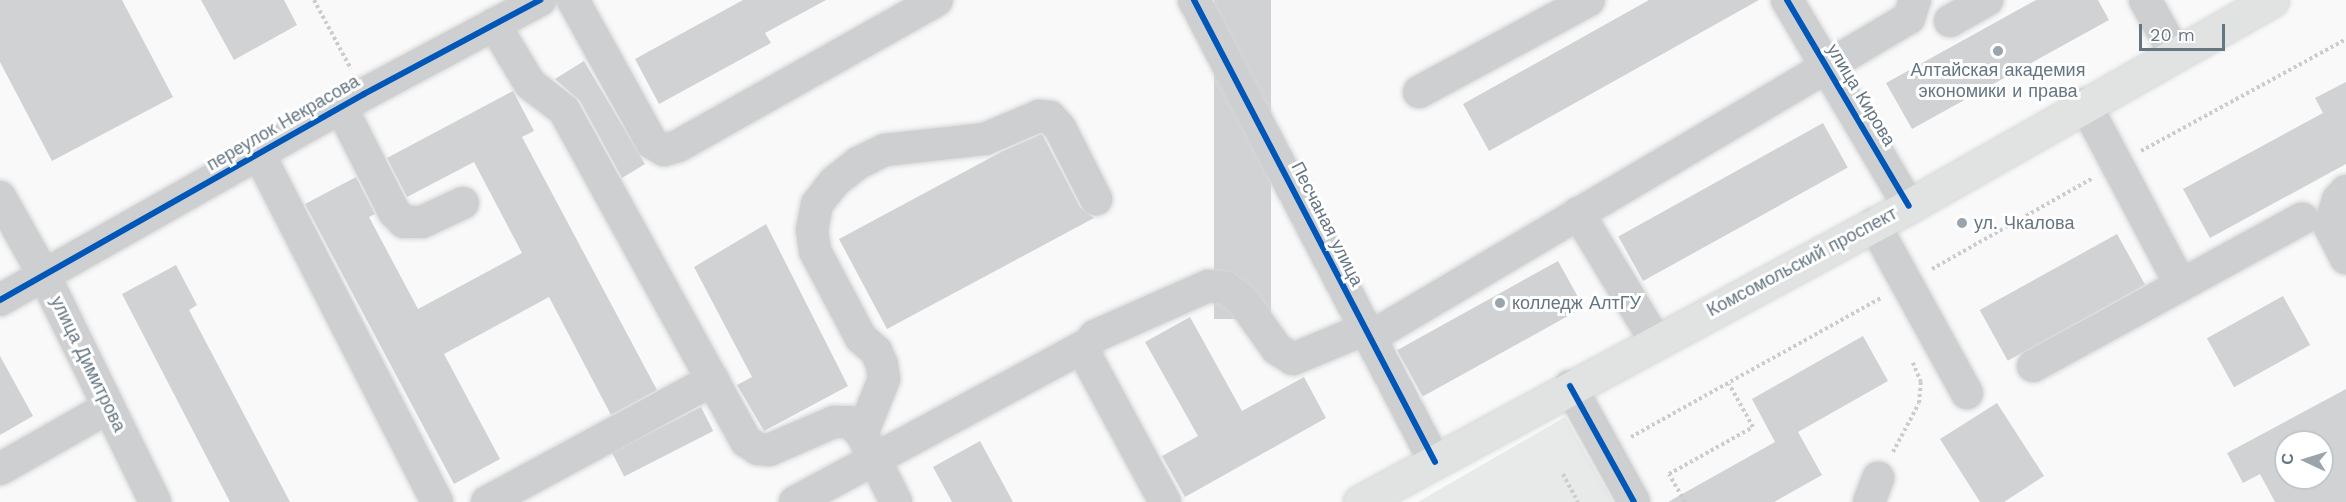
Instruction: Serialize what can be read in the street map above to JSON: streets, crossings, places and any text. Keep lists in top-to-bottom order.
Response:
{
  "streets": {
    "main road": ["Комсомольский проспект"],
    "street": [
      "улица Кирова",
      "переулок Некрасова",
      "Песчаная улица",
      "улица Димитрова"
    ]
  },
  "crossings": [
    ["улица Кирова", "Комсомольский проспект"],
    ["переулок Некрасова", "улица Димитрова"],
    ["Песчаная улица", "Комсомольский проспект"]
  ],
  "places": ["Алтайская академия экономики и права", "ул. Чкалова", "колледж АлтГУ"],
  "scale_bar": "20 m",
  "north": "left"
}
